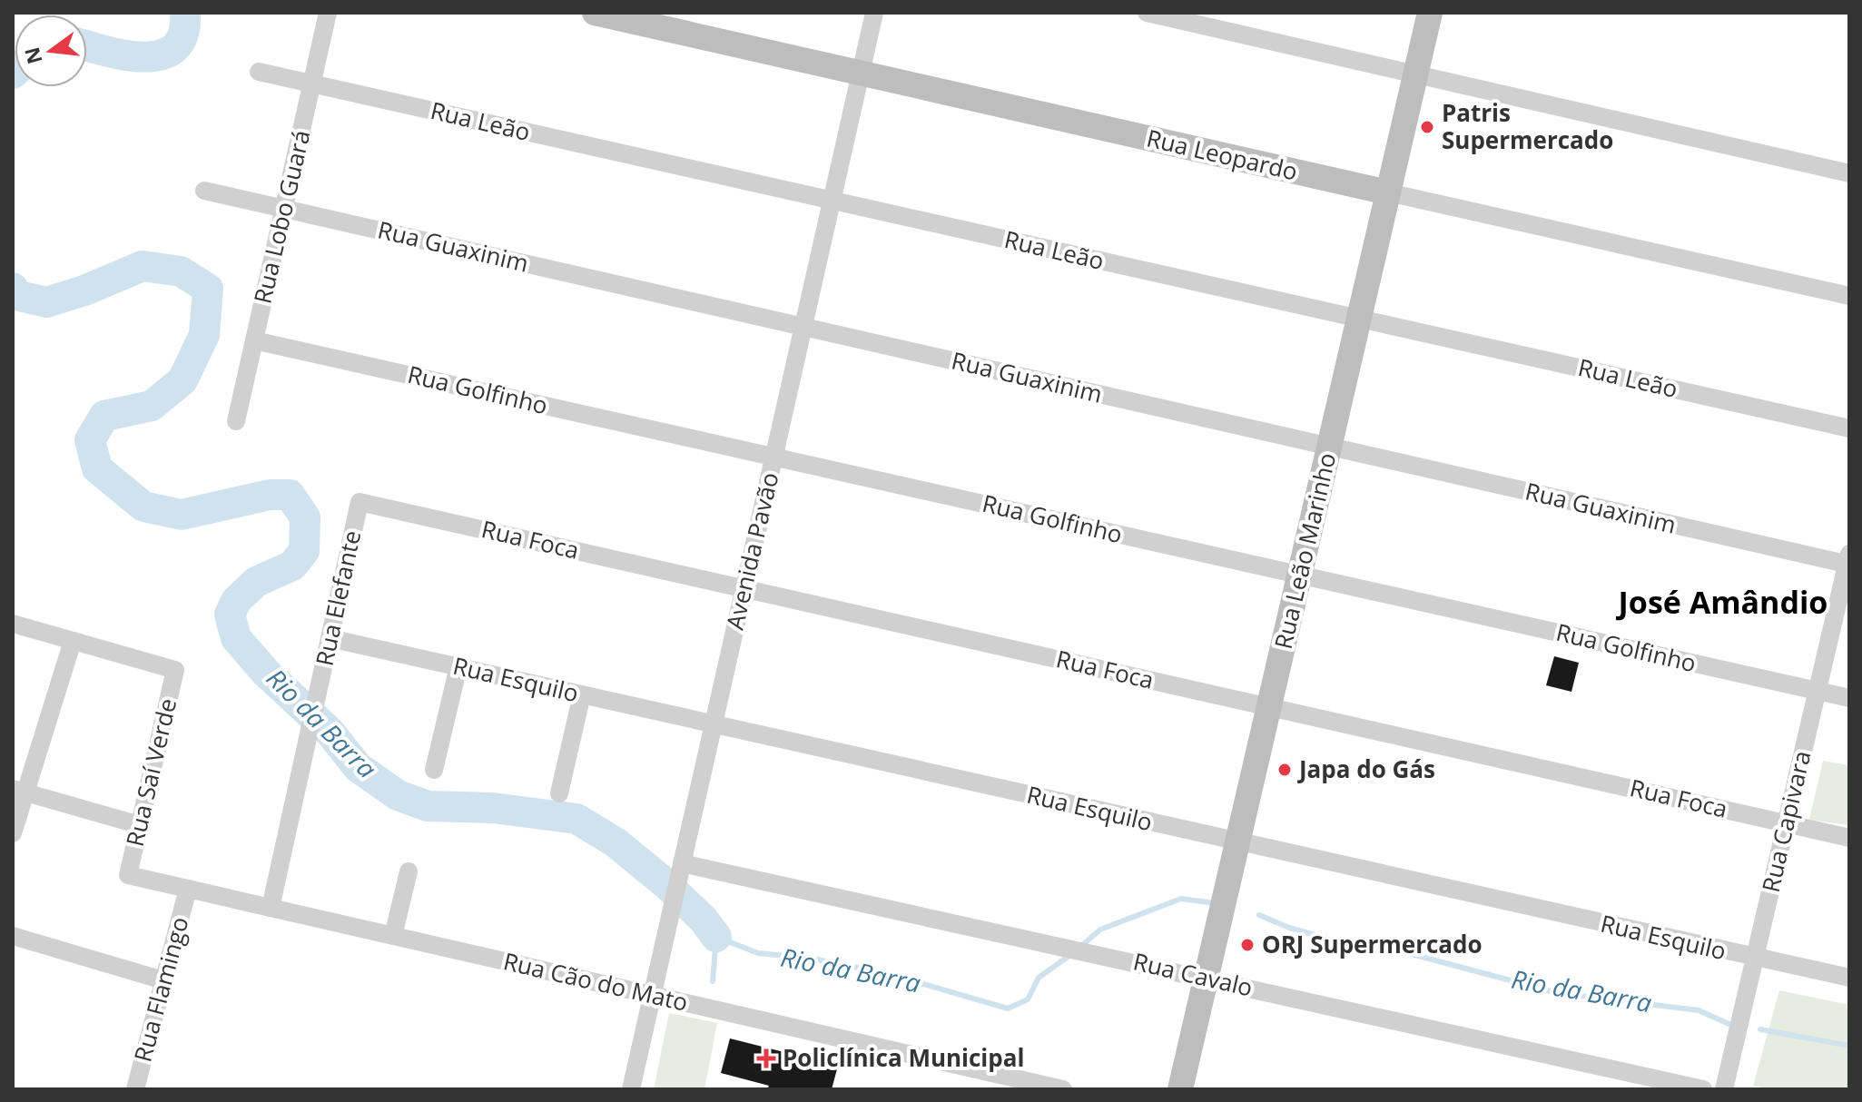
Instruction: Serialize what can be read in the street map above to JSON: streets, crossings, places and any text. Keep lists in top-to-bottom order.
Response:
{
  "streets": {
    "street": [
      "Rua Leão",
      "Rua Leopardo",
      "Rua Lobo Guará",
      "Rua Guaxinim",
      "Rua Golfinho",
      "Rua Foca",
      "Avenida Pavão",
      "Rua Leão Marinho",
      "Rua Elefante",
      "Rua Esquilo",
      "Rua Saí Verde",
      "Rua Capivara",
      "Rua Cavalo",
      "Rua Cão do Mato",
      "Rua Flamingo"
    ]
  },
  "crossings": [
    ["Rua Leão", "Rua Lobo Guará"],
    ["Rua Leão", "Avenida Pavão"],
    ["Rua Leão", "Rua Leão Marinho"],
    ["Rua Leopardo", "Avenida Pavão"],
    ["Rua Leopardo", "Rua Leão Marinho"],
    ["Rua Lobo Guará", "Rua Guaxinim"],
    ["Rua Lobo Guará", "Rua Golfinho"],
    ["Rua Guaxinim", "Avenida Pavão"],
    ["Rua Guaxinim", "Rua Leão Marinho"],
    ["Rua Guaxinim", "Rua Capivara"],
    ["Rua Golfinho", "Avenida Pavão"],
    ["Rua Golfinho", "Rua Leão Marinho"],
    ["Rua Golfinho", "Rua Capivara"],
    ["Rua Foca", "Avenida Pavão"],
    ["Rua Foca", "Rua Leão Marinho"],
    ["Rua Foca", "Rua Elefante"],
    ["Rua Foca", "Rua Capivara"],
    ["Avenida Pavão", "Rua Esquilo"],
    ["Avenida Pavão", "Rua Cavalo"],
    ["Avenida Pavão", "Rua Cão do Mato"],
    ["Rua Leão Marinho", "Rua Esquilo"],
    ["Rua Leão Marinho", "Rua Cavalo"],
    ["Rua Elefante", "Rua Esquilo"],
    ["Rua Elefante", "Rua Cão do Mato"],
    ["Rua Esquilo", "Rua Capivara"],
    ["Rua Saí Verde", "Rua Cão do Mato"],
    ["Rua Cão do Mato", "Rua Flamingo"]
  ],
  "districts": ["José Amândio"],
  "water": ["Rio da Barra"],
  "places": {
    "other": ["Patris Supermercado", "Japa do Gás", "ORJ Supermercado"],
    "health": ["Policlínica Municipal"]
  },
  "north": "left"
}
